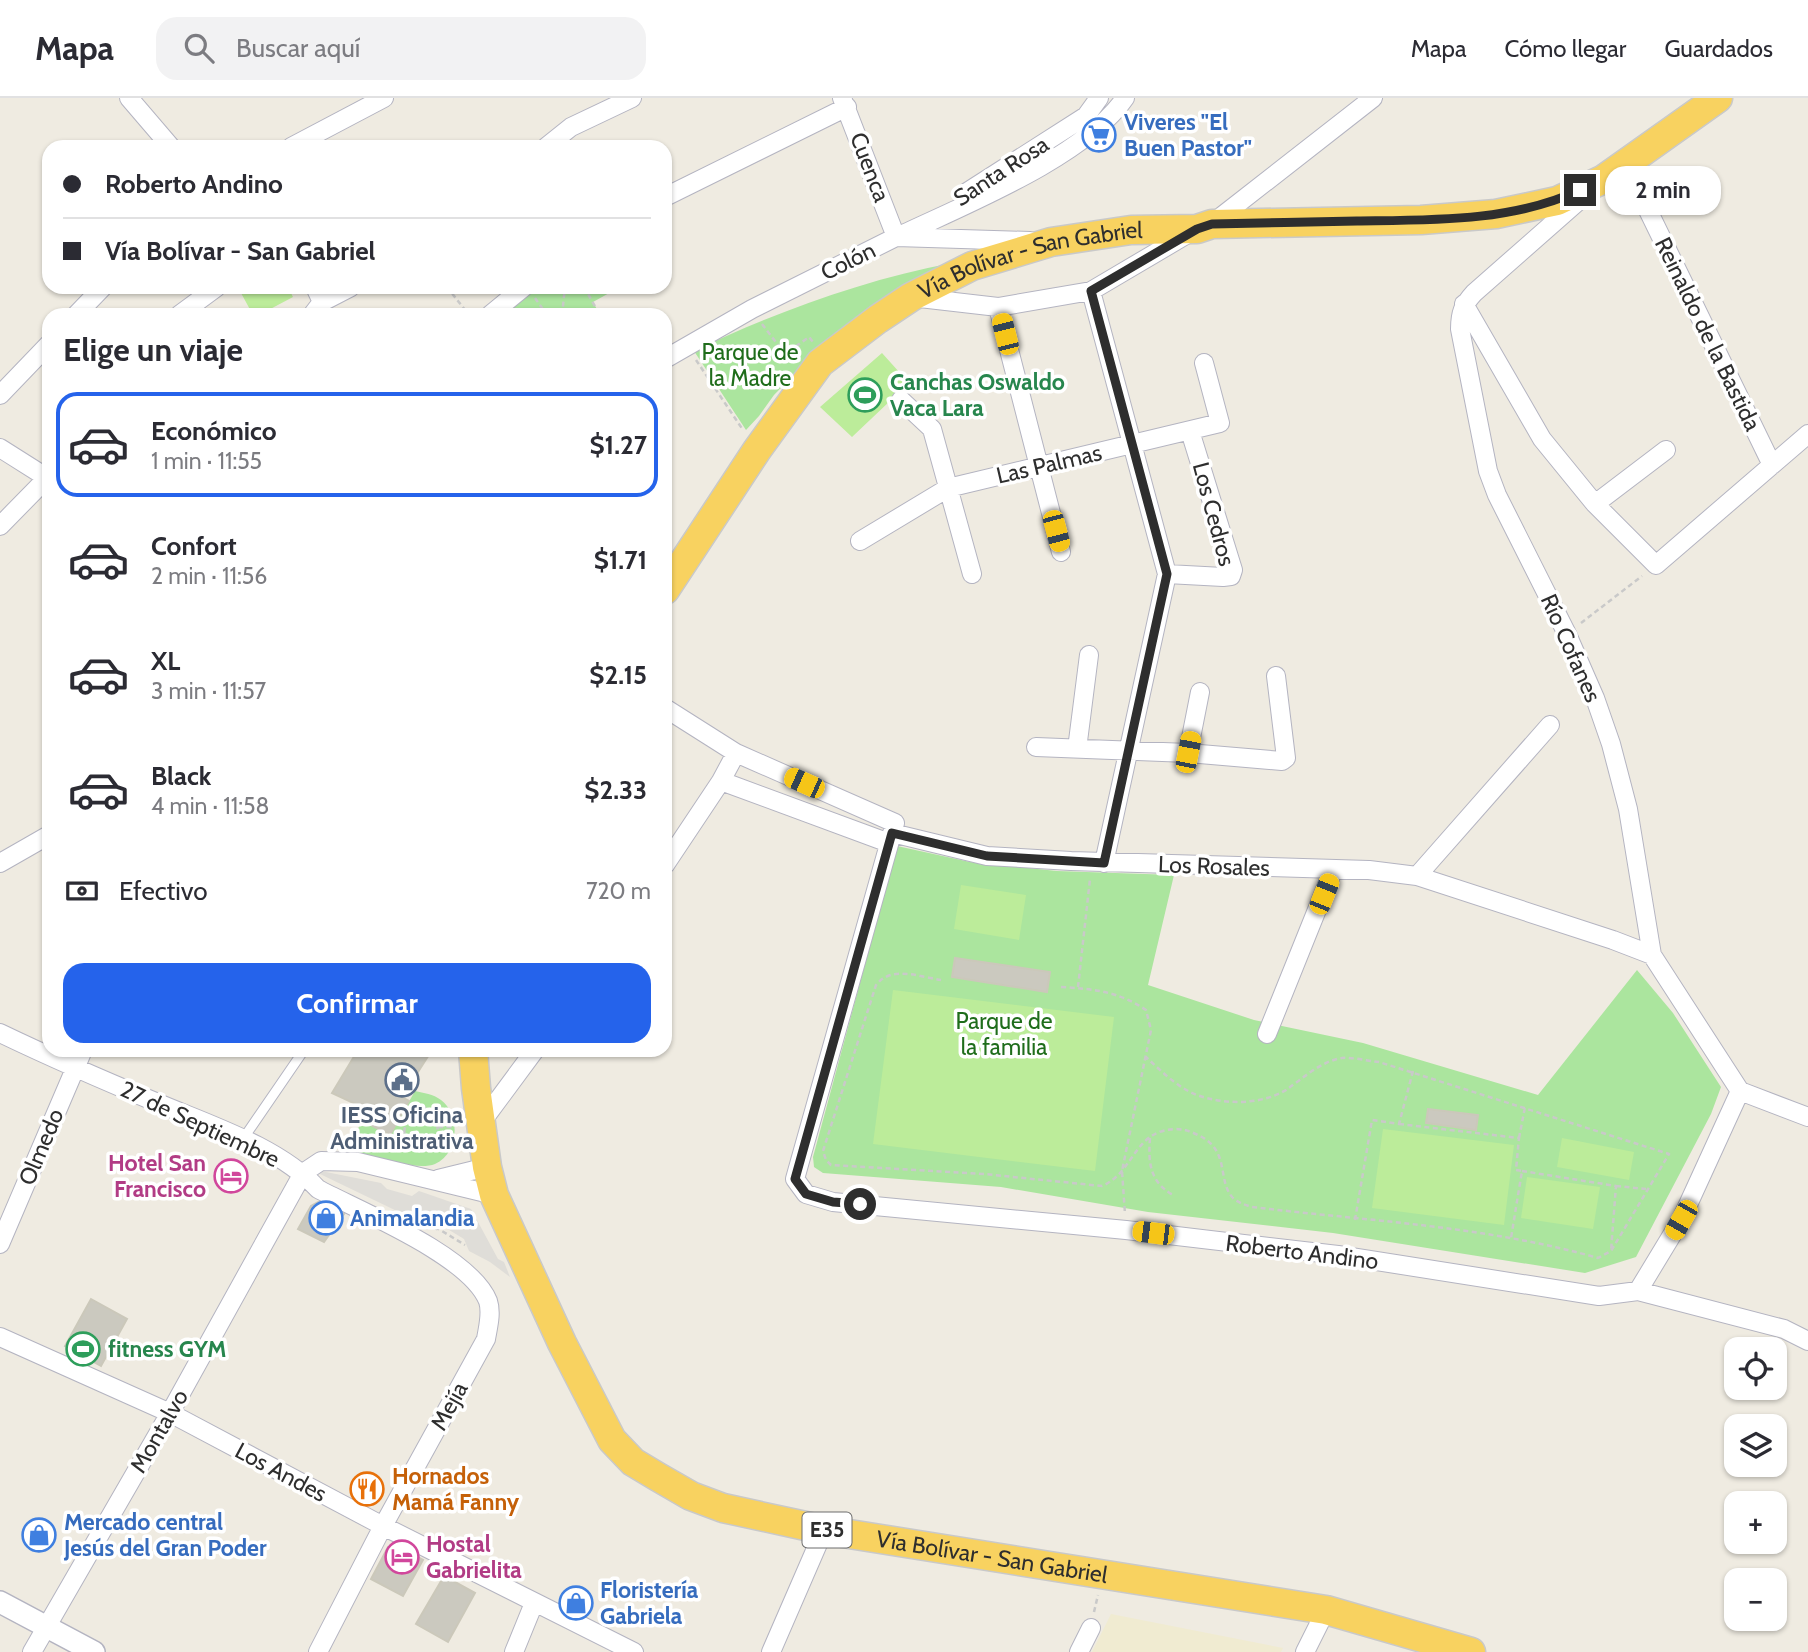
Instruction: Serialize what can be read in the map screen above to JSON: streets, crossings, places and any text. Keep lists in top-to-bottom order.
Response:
{
  "streets": {
    "highway": ["Vía Bolívar - San Gabriel", "E35"],
    "street": [
      "Cuenca",
      "Santa Rosa",
      "Colón",
      "Reinaldo de la Bastida",
      "Las Palmas",
      "Los Cedros",
      "Río Cofanes",
      "Los Rosales",
      "27 de Septiembre",
      "Olmedo",
      "Roberto Andino",
      "Mejía",
      "Montalvo",
      "Los Andes"
    ]
  },
  "crossings": [
    ["Cuenca", "Santa Rosa"],
    ["Cuenca", "Colón"],
    ["Santa Rosa", "Colón"],
    ["Colón", "Vía Bolívar - San Gabriel"],
    ["Vía Bolívar - San Gabriel", "Reinaldo de la Bastida"],
    ["Las Palmas", "Los Cedros"],
    ["Río Cofanes", "Los Rosales"],
    ["Los Rosales", "Roberto Andino"],
    ["27 de Septiembre", "Olmedo"],
    ["27 de Septiembre", "Mejía"],
    ["27 de Septiembre", "Montalvo"],
    ["Mejía", "Los Andes"],
    ["Montalvo", "Los Andes"]
  ],
  "parks": ["Parque de la Madre", "Parque de la familia"],
  "places": {
    "supermarket": ["Viveres \"El Buen Pastor\""],
    "sports": ["Canchas Oswaldo Vaca Lara", "fitness GYM"],
    "public building": ["IESS Oficina Administrativa"],
    "hotel": ["Hotel San Francisco", "Hostal Gabrielita"],
    "shop": ["Animalandia", "Mercado central Jesús del Gran Poder", "Floristería Gabriela"],
    "restaurant": ["Hornados Mamá Fanny"]
  },
  "page": {
    "header": "Mapa",
    "search": "Buscar aquí",
    "nav": ["Mapa", "Cómo llegar", "Guardados"],
    "banner": ["Roberto Andino", "Vía Bolívar - San Gabriel"],
    "bubble": "2 min",
    "heading": "Elige un viaje",
    "list": [
      {
        "name": "Económico",
        "note": "1 min · 11:55",
        "value": "$1.27"
      },
      {
        "name": "Confort",
        "note": "2 min · 11:56",
        "value": "$1.71"
      },
      {
        "name": "XL",
        "note": "3 min · 11:57",
        "value": "$2.15"
      },
      {
        "name": "Black",
        "note": "4 min · 11:58",
        "value": "$2.33"
      }
    ],
    "pay": ["Efectivo", "720 m"],
    "buttons": "Confirmar",
    "map_buttons": ["+", "−"]
  }
}
